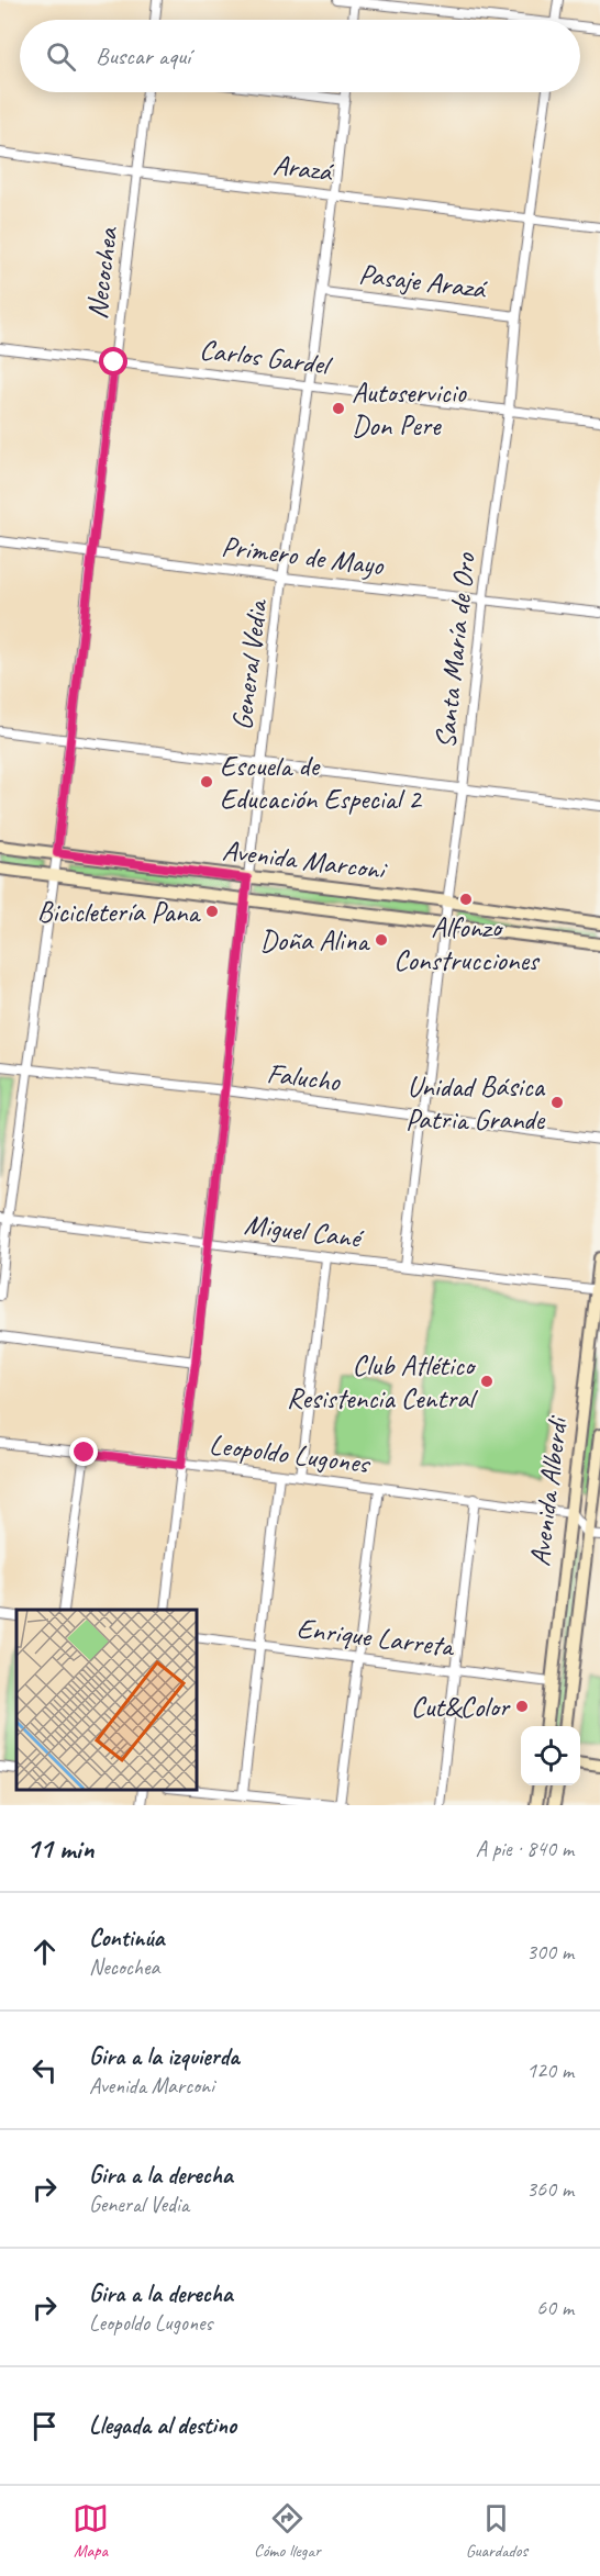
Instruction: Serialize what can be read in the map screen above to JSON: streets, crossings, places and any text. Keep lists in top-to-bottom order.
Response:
{
  "streets": {
    "main road": ["Avenida Marconi", "Avenida Alberdi"],
    "street": [
      "Arazá",
      "Necochea",
      "Pasaje Arazá",
      "Carlos Gardel",
      "Primero de Mayo",
      "Santa María de Oro",
      "General Vedia",
      "Falucho",
      "Miguel Cané",
      "Leopoldo Lugones",
      "Enrique Larreta"
    ]
  },
  "crossings": [
    ["Arazá", "Necochea"],
    ["Arazá", "Santa María de Oro"],
    ["Arazá", "General Vedia"],
    ["Necochea", "Carlos Gardel"],
    ["Necochea", "Primero de Mayo"],
    ["Necochea", "Avenida Marconi"],
    ["Necochea", "Falucho"],
    ["Necochea", "Miguel Cané"],
    ["Pasaje Arazá", "Santa María de Oro"],
    ["Pasaje Arazá", "General Vedia"],
    ["Carlos Gardel", "Santa María de Oro"],
    ["Carlos Gardel", "General Vedia"],
    ["Primero de Mayo", "Santa María de Oro"],
    ["Primero de Mayo", "General Vedia"],
    ["Santa María de Oro", "Avenida Marconi"],
    ["Santa María de Oro", "Falucho"],
    ["Santa María de Oro", "Miguel Cané"],
    ["General Vedia", "Avenida Marconi"],
    ["General Vedia", "Falucho"],
    ["General Vedia", "Miguel Cané"],
    ["General Vedia", "Leopoldo Lugones"],
    ["Miguel Cané", "Avenida Alberdi"],
    ["Leopoldo Lugones", "Avenida Alberdi"],
    ["Avenida Alberdi", "Enrique Larreta"]
  ],
  "places": [
    "Autoservicio Don Pere",
    "Escuela de Educación Especial 2",
    "Alfonzo Construcciones",
    "Bicicletería Pana",
    "Doña Alina",
    "Unidad Básica Patria Grande",
    "Club Atlético Resistencia Central",
    "Cut&Color"
  ],
  "page": {
    "search": "Buscar aquí",
    "heading": ["11 min", "A pie · 840 m"],
    "list": [
      ["Continúa", "Necochea", "300 m"],
      ["Gira a la izquierda", "Avenida Marconi", "120 m"],
      ["Gira a la derecha", "General Vedia", "360 m"],
      ["Gira a la derecha", "Leopoldo Lugones", "60 m"],
      "Llegada al destino"
    ],
    "nav": ["Mapa", "Cómo llegar", "Guardados"]
  }
}
